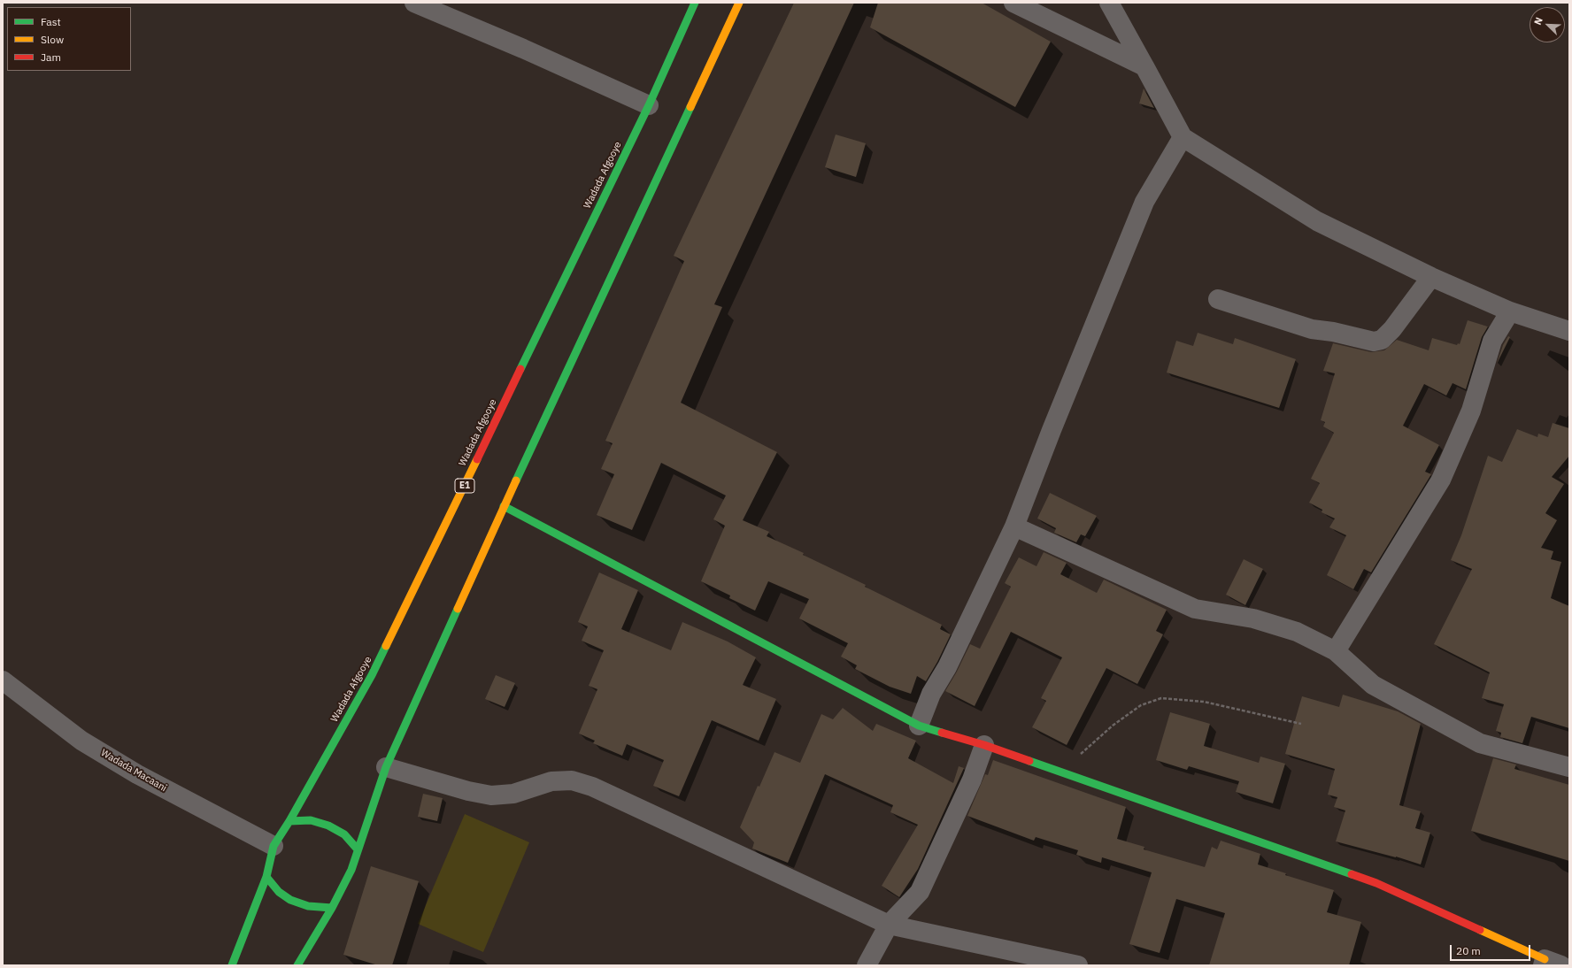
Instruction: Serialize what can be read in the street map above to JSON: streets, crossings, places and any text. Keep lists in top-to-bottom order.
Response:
{
  "streets": {
    "main road": ["Wadada Afgooye", "E1"],
    "street": ["Wadada Macaani"]
  },
  "crossings": [
    ["Wadada Afgooye", "Wadada Macaani"]
  ],
  "legend": ["Fast", "Slow", "Jam"],
  "scale_bar": "20 m",
  "north": "top left"
}
